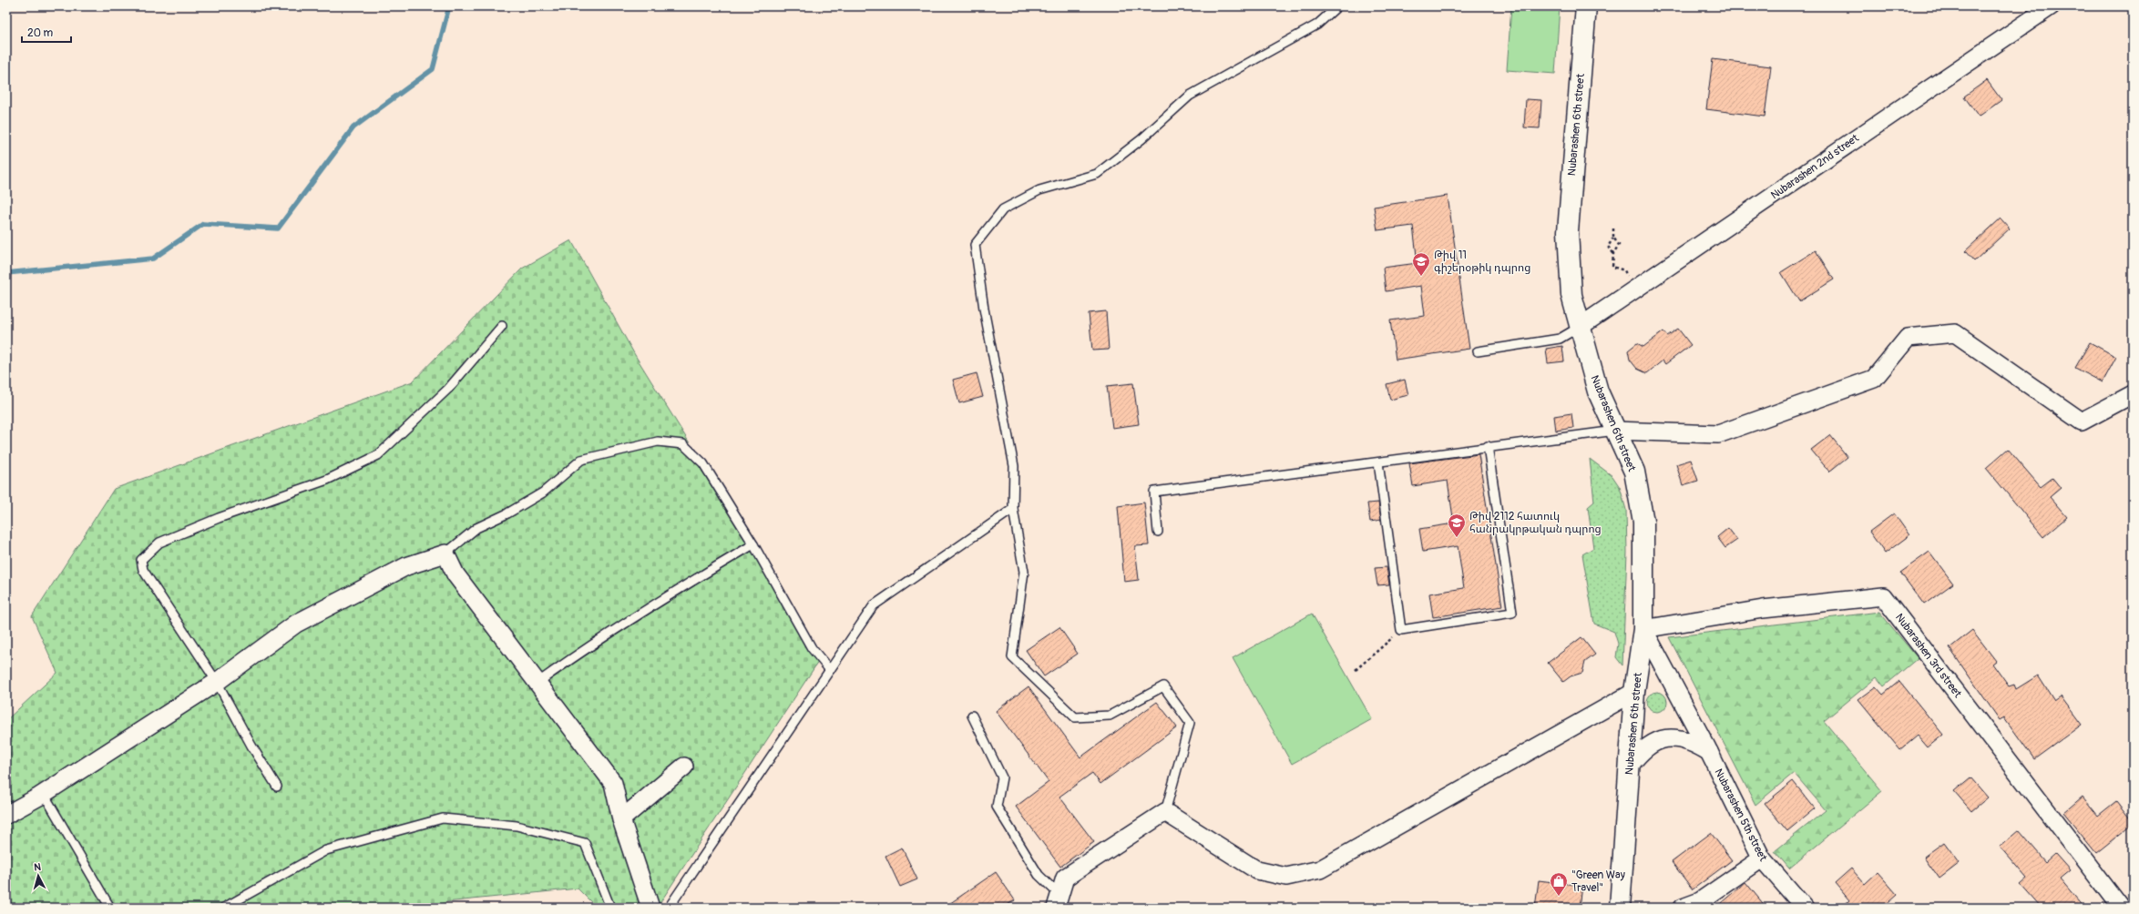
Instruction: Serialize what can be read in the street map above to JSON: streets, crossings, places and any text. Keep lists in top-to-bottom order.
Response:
{
  "streets": {
    "main road": ["Nubarashen 6th street"],
    "street": ["Nubarashen 2nd street", "Nubarashen 3rd street", "Nubarashen 5th street"]
  },
  "crossings": [
    ["Nubarashen 6th street", "Nubarashen 2nd street"],
    ["Nubarashen 6th street", "Nubarashen 3rd street"],
    ["Nubarashen 6th street", "Nubarashen 5th street"],
    ["Nubarashen 3rd street", "Nubarashen 5th street"]
  ],
  "places": {
    "school or university": ["Թիվ 11 գիշերօթիկ դպրոց", "Թիվ 2112 հատուկ հանրակրթական դպրոց"],
    "shop": ["\"Green Way Travel\""]
  },
  "scale_bar": "20 m",
  "north": "top"
}
